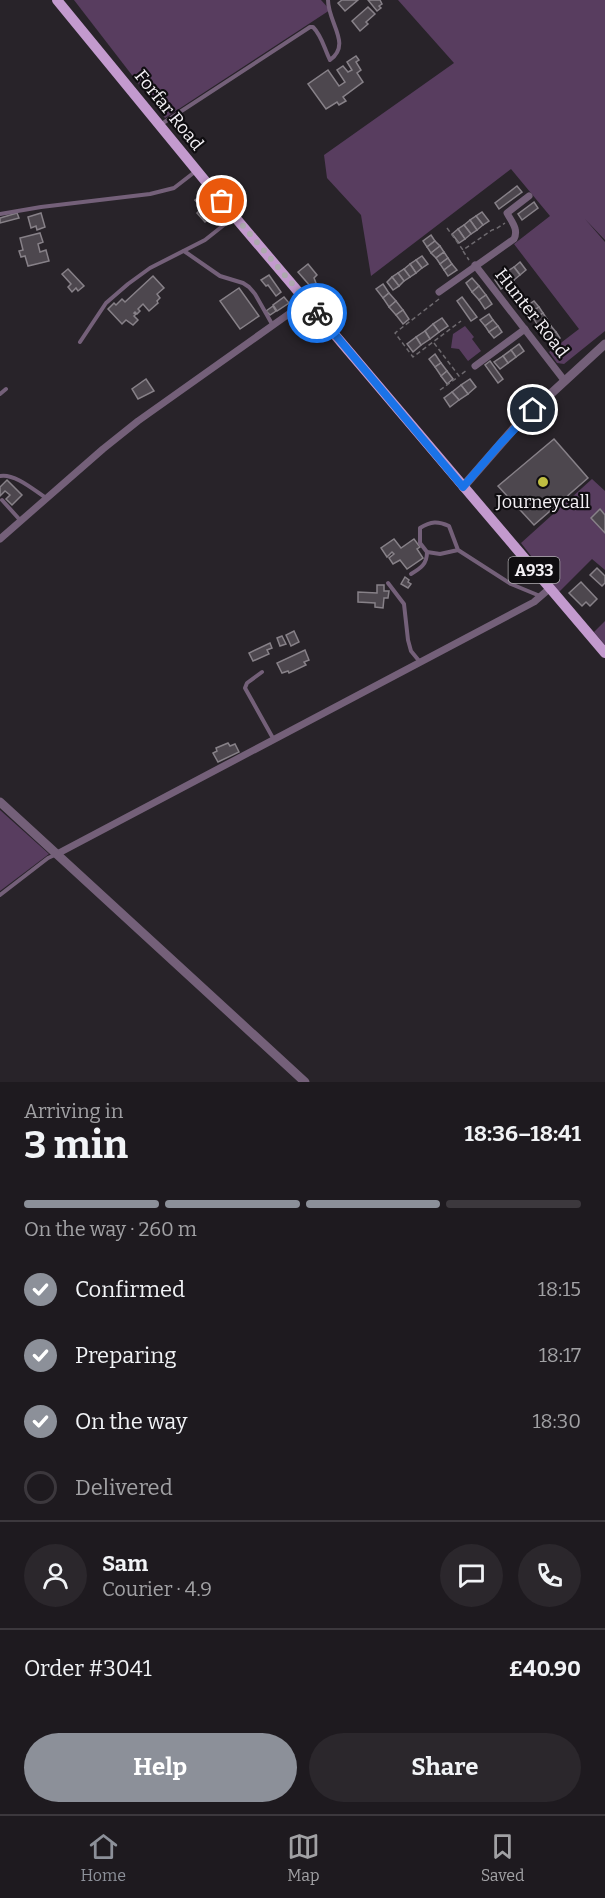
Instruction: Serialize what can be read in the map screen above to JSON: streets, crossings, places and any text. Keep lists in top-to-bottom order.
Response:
{
  "streets": {
    "main road": ["Forfar Road", "A933"],
    "street": ["Hunter Road"]
  },
  "places": ["Journeycall"],
  "page": {
    "heading": ["3 min", "Arriving in", "18:36–18:41"],
    "panel": [
      "Sam",
      "Courier · 4.9",
      "Order #3041",
      "£40.90"
    ],
    "bar": "On the way · 260 m",
    "list": [
      ["Confirmed", "18:15"],
      ["Preparing", "18:17"],
      ["On the way", "18:30"],
      "Delivered"
    ],
    "buttons": ["Help", "Share"],
    "tabs": ["Home", "Map", "Saved"]
  }
}
